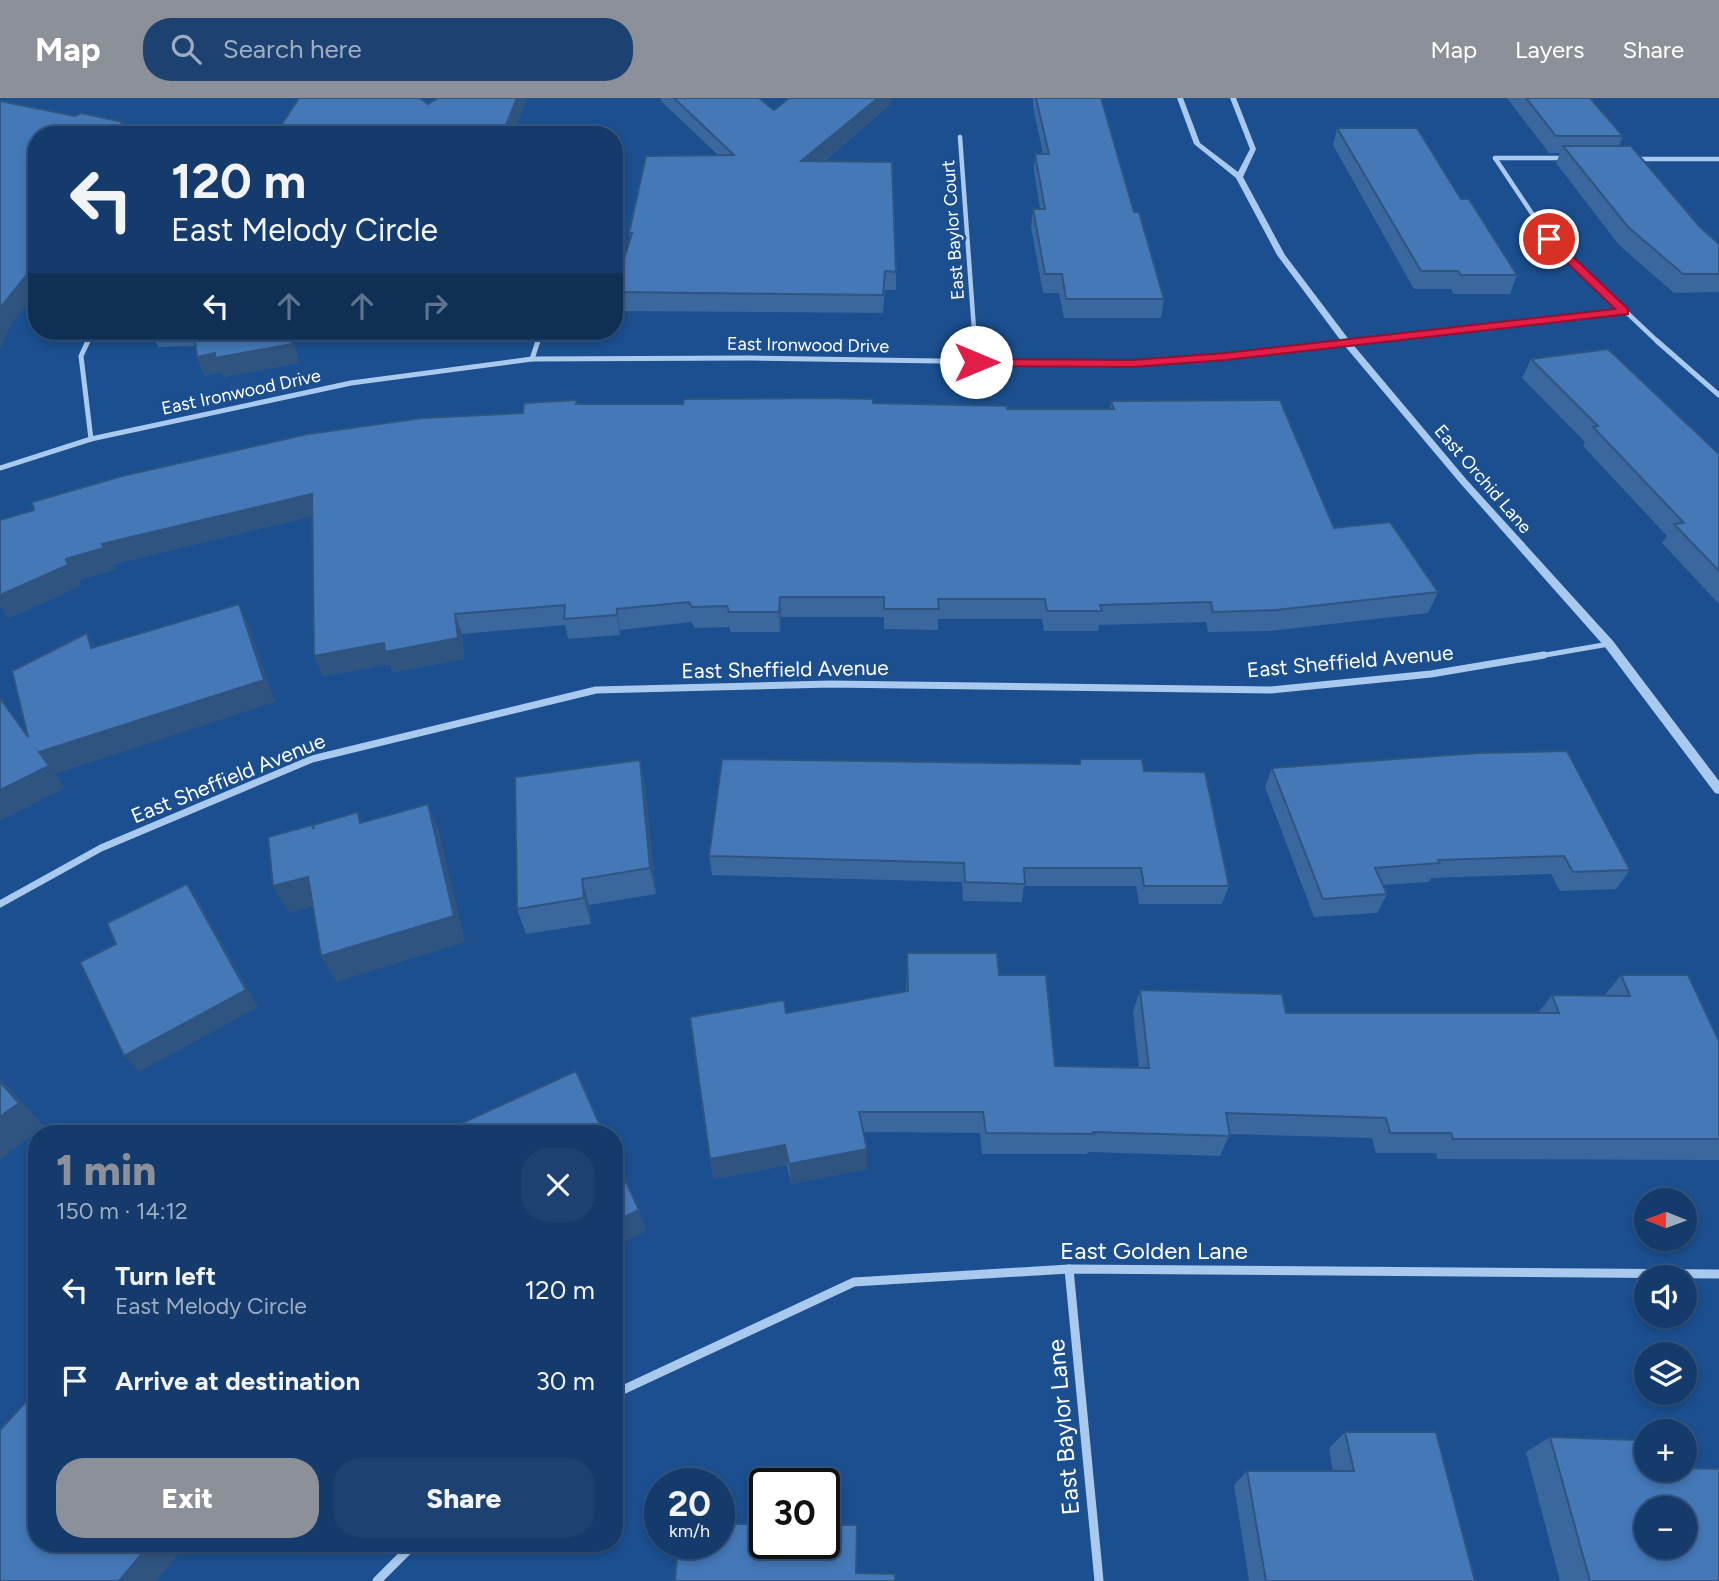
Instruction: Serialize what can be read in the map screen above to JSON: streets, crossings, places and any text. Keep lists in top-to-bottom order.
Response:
{
  "streets": {
    "street": [
      "East Baylor Court",
      "East Ironwood Drive",
      "East Orchid Lane",
      "East Sheffield Avenue",
      "East Golden Lane",
      "East Baylor Lane"
    ]
  },
  "crossings": [
    ["East Baylor Court", "East Ironwood Drive"],
    ["East Ironwood Drive", "East Orchid Lane"],
    ["East Orchid Lane", "East Sheffield Avenue"],
    ["East Golden Lane", "East Baylor Lane"]
  ],
  "north": "left",
  "page": {
    "header": "Map",
    "search": "Search here",
    "nav": ["Map", "Layers", "Share"],
    "turn": ["120 m", "East Melody Circle"],
    "heading": ["1 min", "150 m · 14:12"],
    "map_buttons": ["+", "−"],
    "list": [
      {
        "name": "Turn left",
        "note": "East Melody Circle",
        "value": "120 m"
      },
      {
        "name": "Arrive at destination",
        "value": "30 m"
      }
    ],
    "buttons": ["Exit", "Share"],
    "speed": "20 km/h",
    "limit": "30"
  }
}
